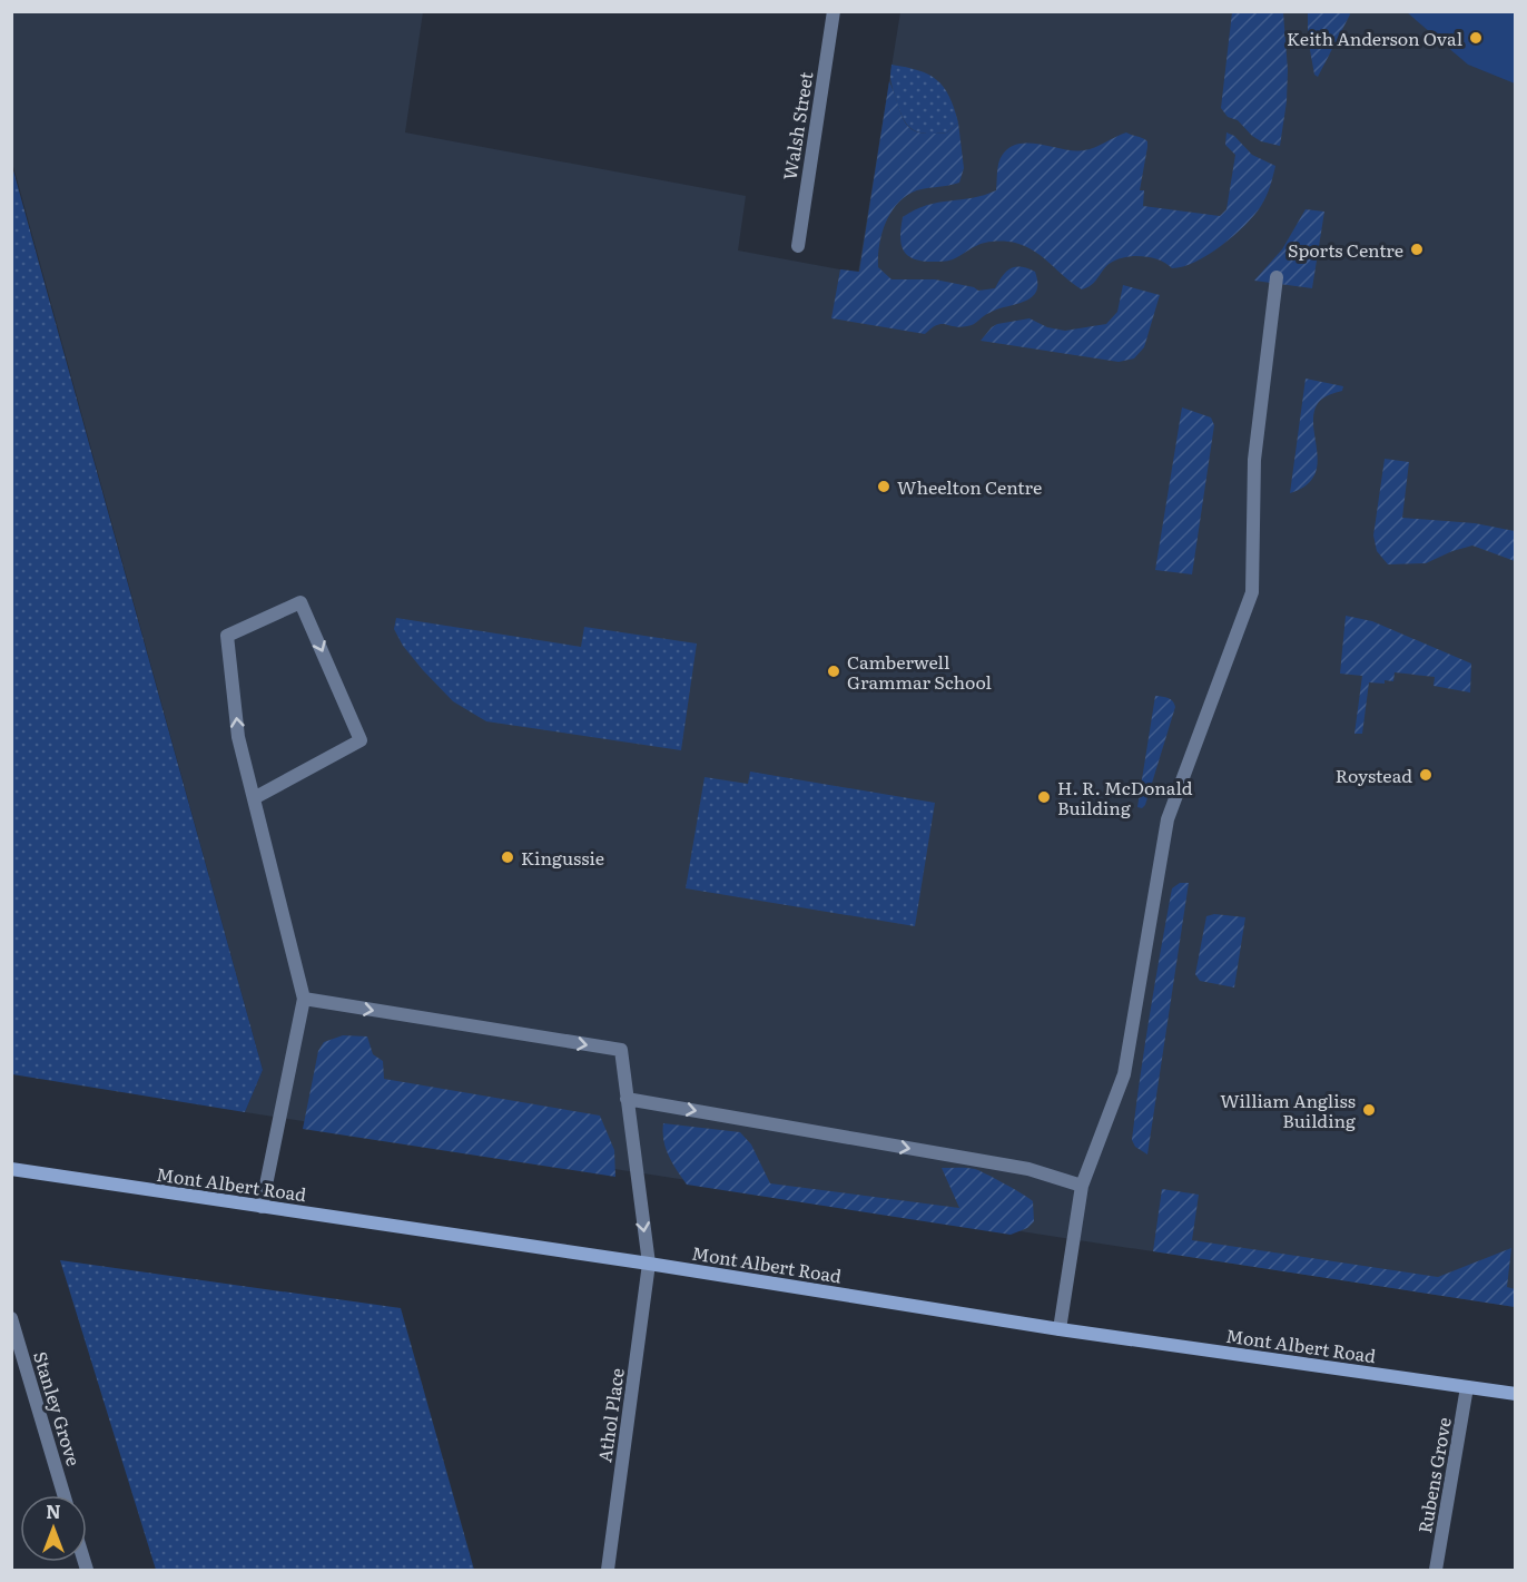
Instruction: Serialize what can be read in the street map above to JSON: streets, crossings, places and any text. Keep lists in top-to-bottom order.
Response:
{
  "streets": {
    "main road": ["Mont Albert Road"],
    "street": [
      "Walsh Street",
      "Stanley Grove",
      "Athol Place",
      "Rubens Grove"
    ]
  },
  "crossings": [
    ["Mont Albert Road", "Athol Place"],
    ["Mont Albert Road", "Rubens Grove"]
  ],
  "one_way": ["Athol Place"],
  "places": [
    "Keith Anderson Oval",
    "Sports Centre",
    "Wheelton Centre",
    "Camberwell Grammar School",
    "Roystead",
    "H. R. McDonald Building",
    "Kingussie",
    "William Angliss Building"
  ],
  "north": "top"
}
